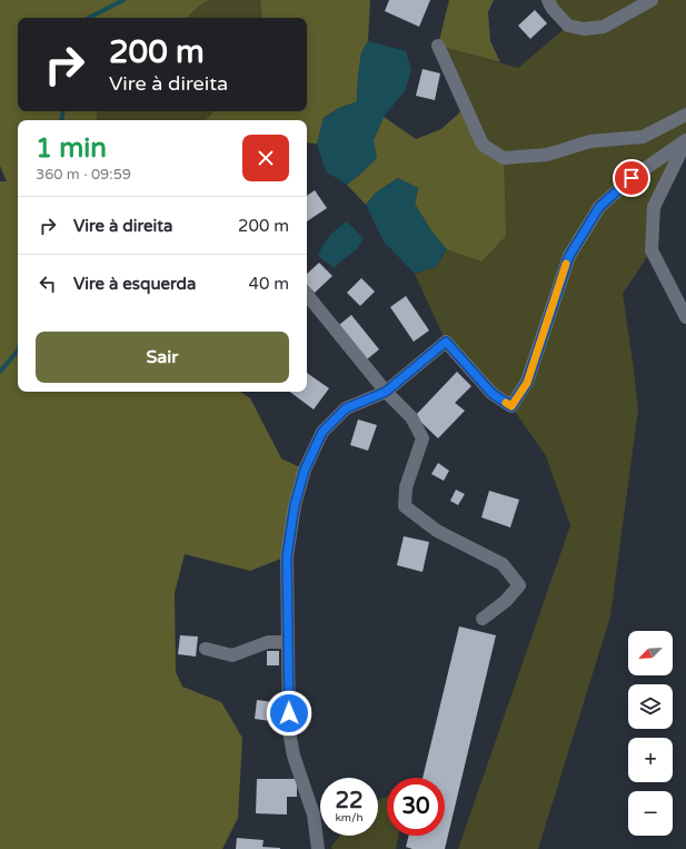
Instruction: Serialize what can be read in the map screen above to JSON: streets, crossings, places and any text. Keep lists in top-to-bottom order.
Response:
{
  "north": "bottom left",
  "page": {
    "turn": ["200 m", "Vire à direita"],
    "heading": ["1 min", "360 m · 09:59"],
    "list": [
      {
        "name": "Vire à direita",
        "value": "200 m"
      },
      {
        "name": "Vire à esquerda",
        "value": "40 m"
      }
    ],
    "buttons": "Sair",
    "map_buttons": ["+", "−"],
    "speed": "22 km/h",
    "limit": "30"
  }
}
